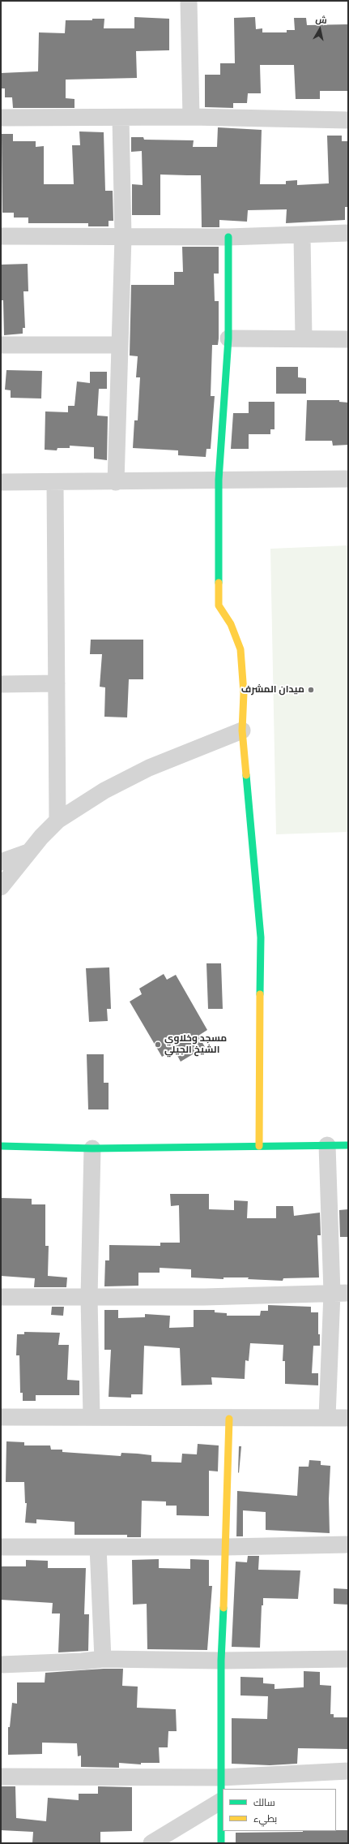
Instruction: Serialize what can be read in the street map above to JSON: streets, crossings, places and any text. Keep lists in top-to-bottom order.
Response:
{
  "places": ["ميدان المشرف", "مسجد وخلاوي الشيخ الجيلي"],
  "legend": ["سالك", "بطيء"],
  "north": "top"
}
